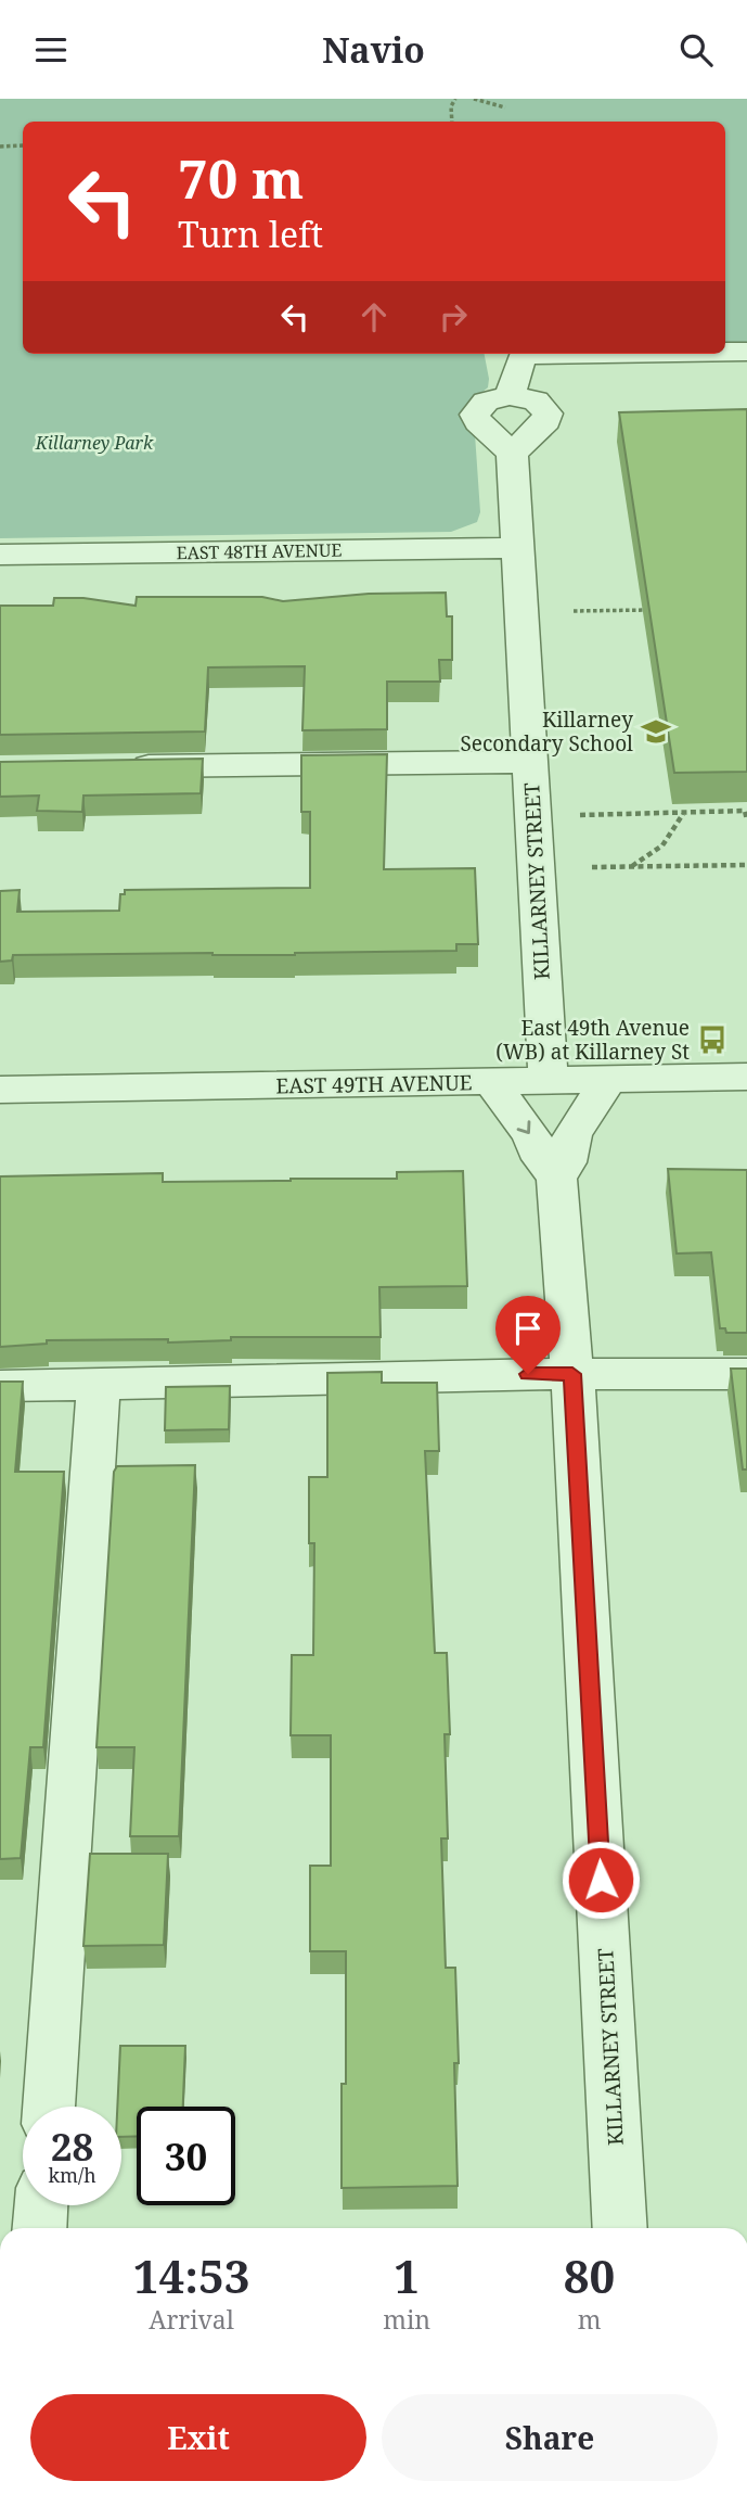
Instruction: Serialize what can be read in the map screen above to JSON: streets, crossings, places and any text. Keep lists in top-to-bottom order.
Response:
{
  "streets": {
    "street": ["EAST 48TH AVENUE", "KILLARNEY STREET", "EAST 49TH AVENUE"]
  },
  "crossings": [
    ["EAST 48TH AVENUE", "KILLARNEY STREET"],
    ["KILLARNEY STREET", "EAST 49TH AVENUE"]
  ],
  "parks": ["Killarney Park"],
  "places": {
    "school or university": ["Killarney Secondary School"],
    "bus stop": ["East 49th Avenue (WB) at Killarney St"]
  },
  "page": {
    "header": "Navio",
    "turn": ["70 m", "Turn left"],
    "speed": "28 km/h",
    "limit": "30",
    "eta": [
      "14:53",
      "Arrival",
      "1",
      "min",
      "80",
      "m"
    ],
    "buttons": ["Exit", "Share"]
  }
}
